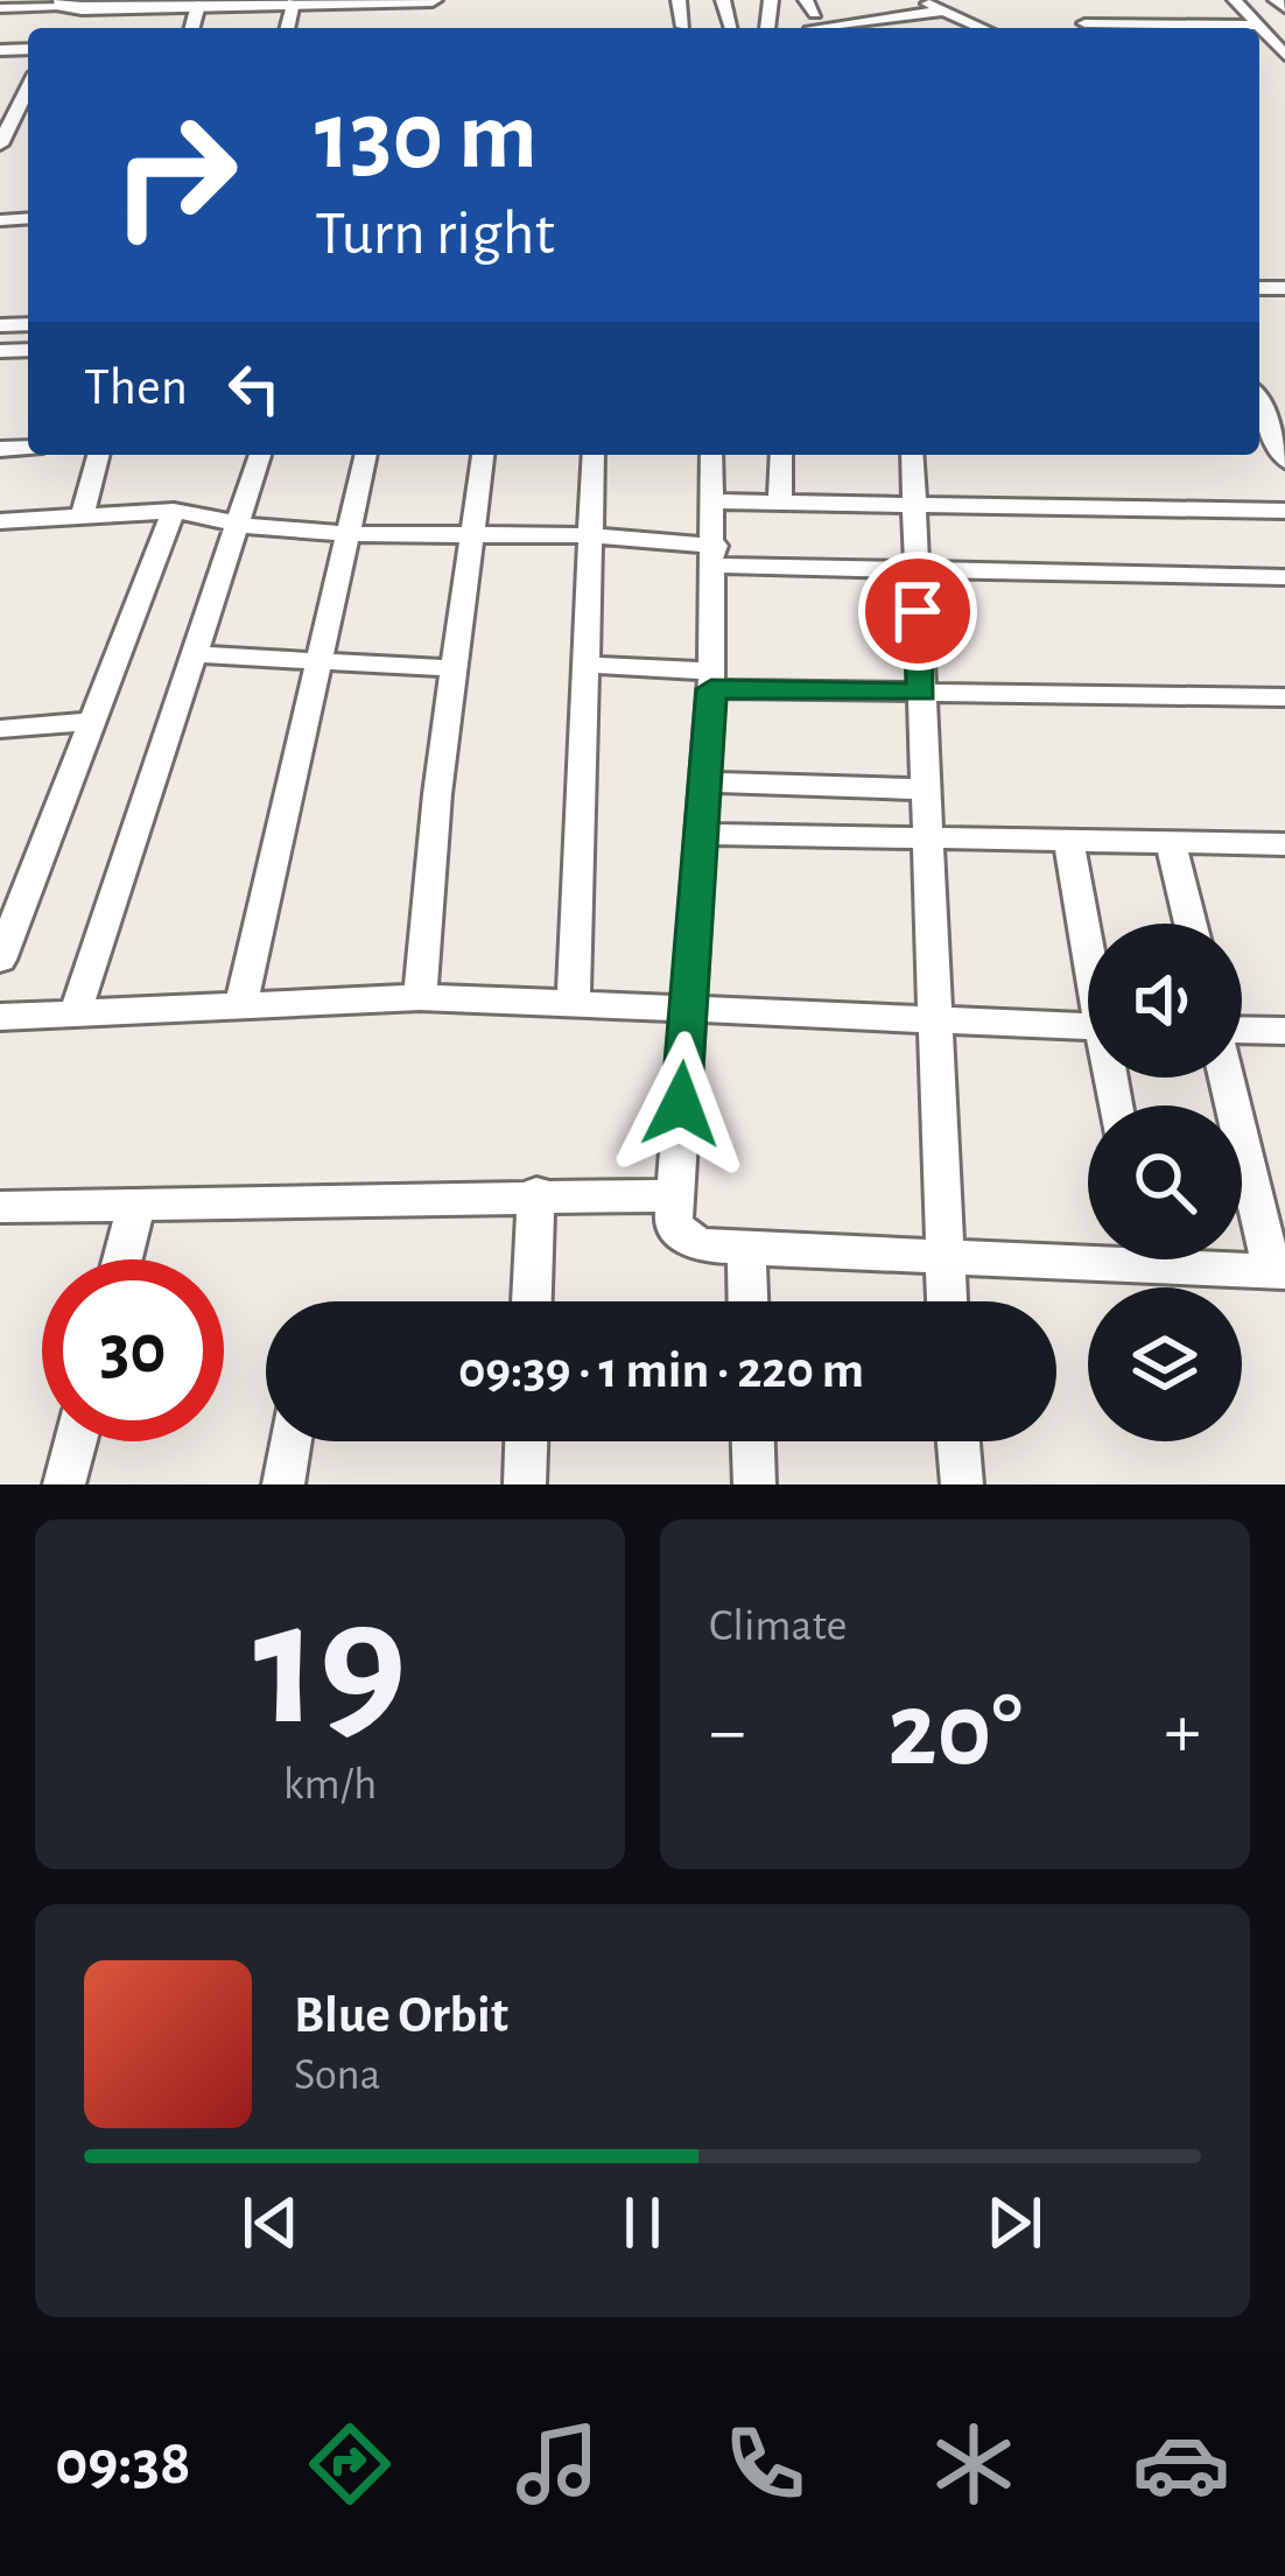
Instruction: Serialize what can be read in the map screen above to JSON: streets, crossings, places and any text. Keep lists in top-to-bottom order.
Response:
{
  "page": {
    "turn": ["130 m", "Turn right"],
    "then": "Then",
    "limit": "30",
    "trip": "09:39 · 1 min · 220 m",
    "tile": [
      ["19", "km/h"],
      "Climate"
    ],
    "heat": ["−", "20°", "+"],
    "song": ["Blue Orbit", "Sona"],
    "tabs": "09:38"
  }
}
